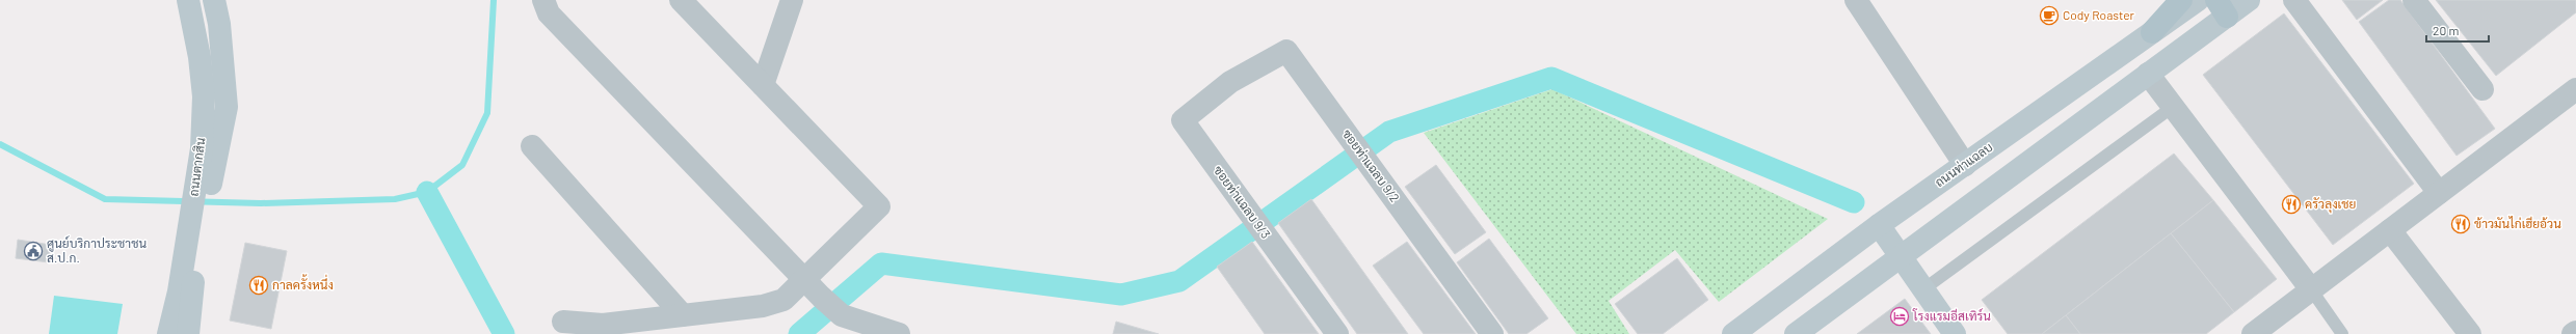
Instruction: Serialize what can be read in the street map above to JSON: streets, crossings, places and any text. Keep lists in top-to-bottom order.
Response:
{
  "streets": {
    "main road": ["ถนนท่าแฉลบ", "ถนนตากสิน"],
    "street": ["ซอยท่าแฉลบ 9/2", "ซอยท่าแฉลบ 9/3"]
  },
  "crossings": [
    ["ซอยท่าแฉลบ 9/2", "ซอยท่าแฉลบ 9/3"]
  ],
  "places": {
    "cafe": ["Cody Roaster"],
    "restaurant": ["ครัวลุงเชย", "ข้าวมันไก่เฮียอ้วน", "กาลครั้งหนึ่ง"],
    "public building": ["ศูนย์บริกาประชาชน ส.ป.ก."],
    "hotel": ["โรงแรมอีสเทิร์น"]
  },
  "scale_bar": "20 m"
}
